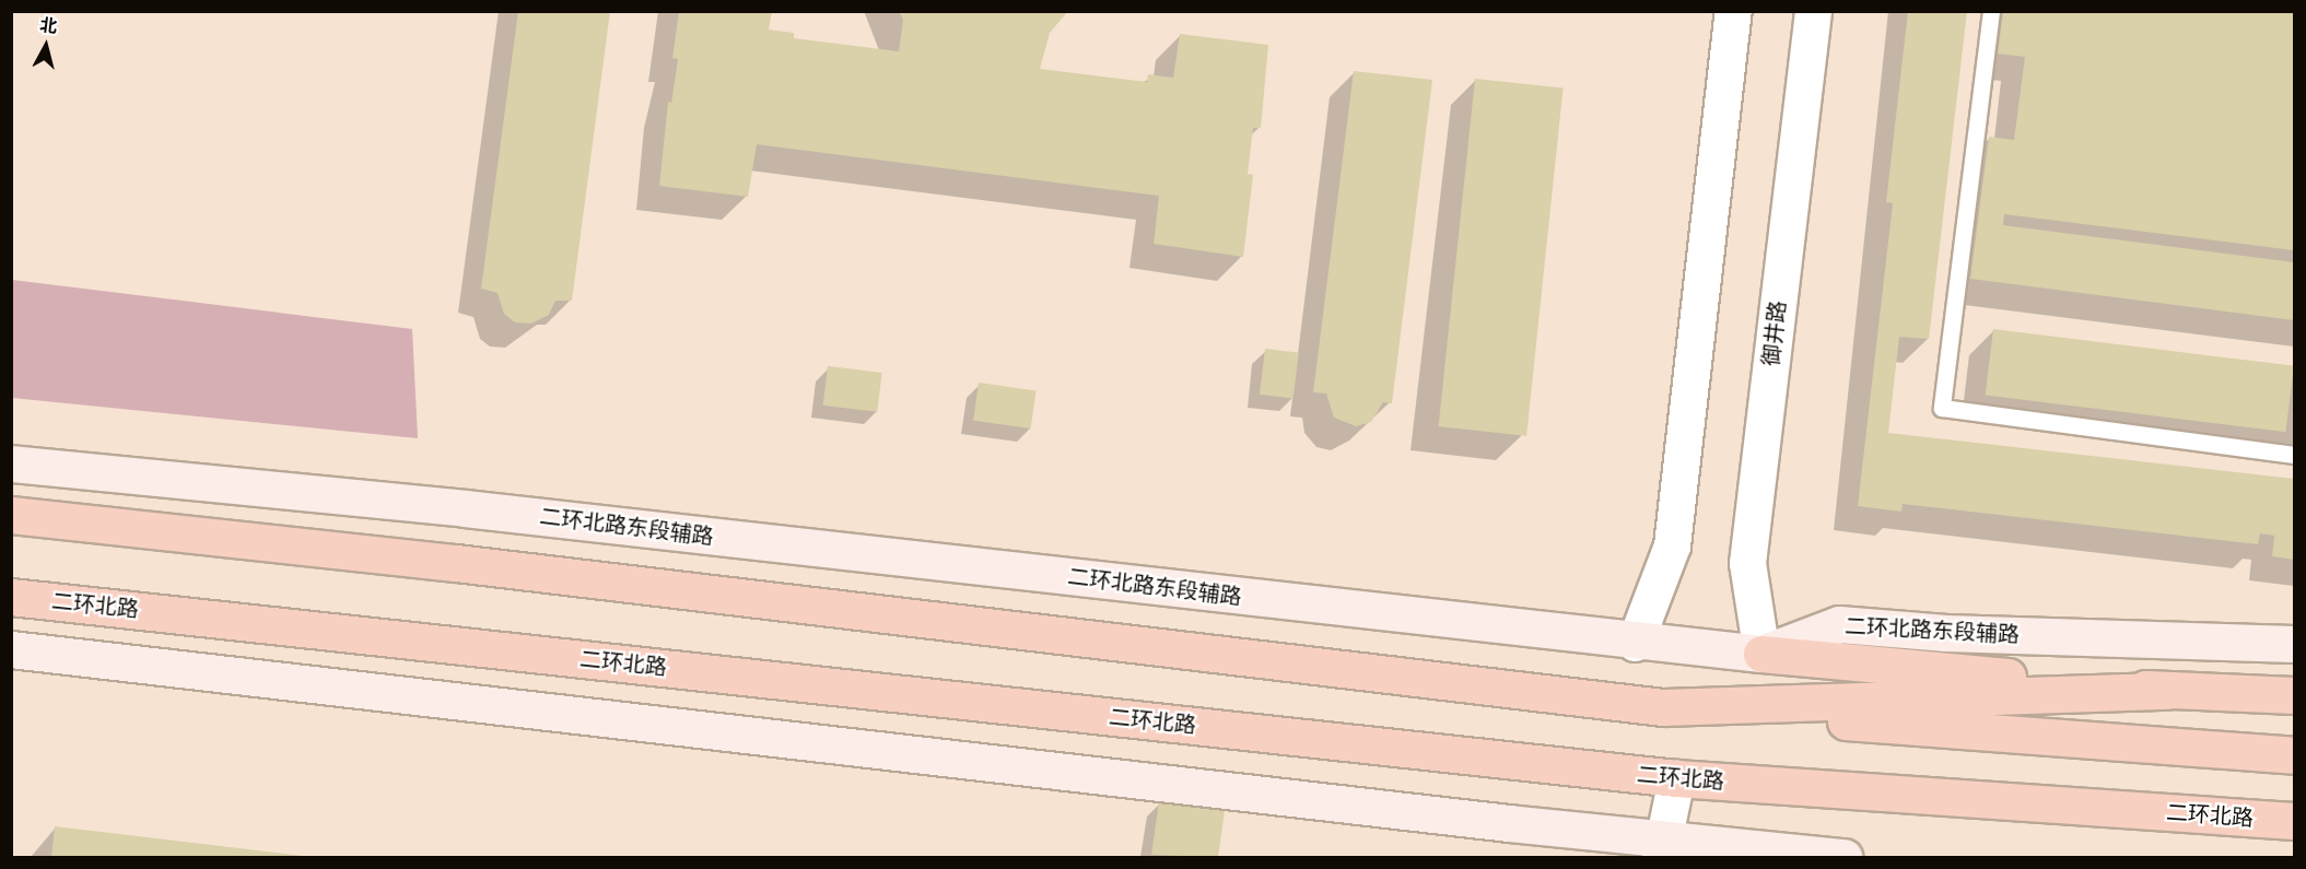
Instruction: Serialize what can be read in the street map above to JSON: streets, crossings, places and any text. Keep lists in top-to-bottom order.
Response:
{
  "streets": {
    "highway": ["二环北路"],
    "main road": ["二环北路东段辅路"],
    "street": ["御井路"]
  },
  "crossings": [
    ["御井路", "二环北路东段辅路"]
  ],
  "north": "top"
}
